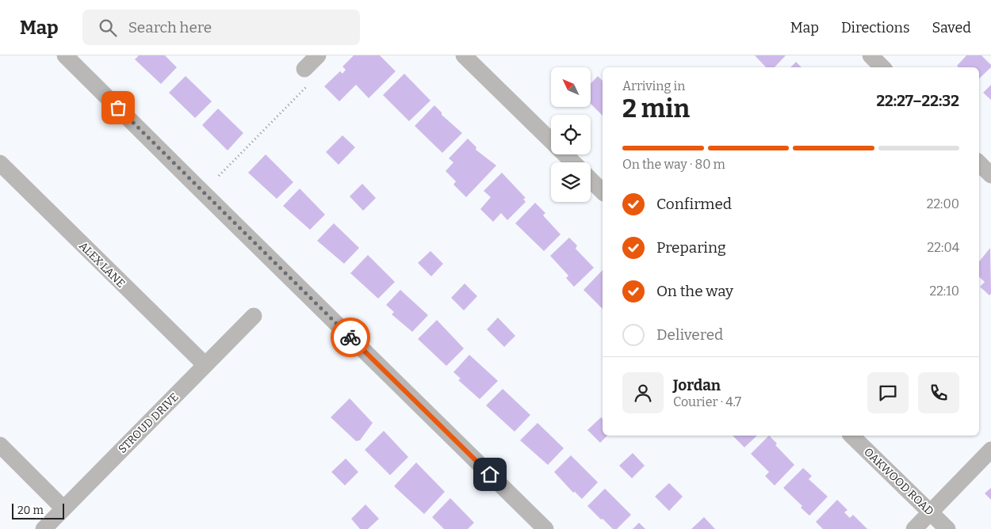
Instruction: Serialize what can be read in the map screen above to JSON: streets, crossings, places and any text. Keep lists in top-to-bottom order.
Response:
{
  "streets": {
    "street": ["ALEX LANE", "STROUD DRIVE", "OAKWOOD ROAD"]
  },
  "crossings": [
    ["ALEX LANE", "STROUD DRIVE"]
  ],
  "scale_bar": "20 m",
  "north": "top left",
  "page": {
    "header": "Map",
    "search": "Search here",
    "nav": ["Map", "Directions", "Saved"],
    "heading": ["2 min", "Arriving in", "22:27–22:32"],
    "panel": ["Jordan", "Courier · 4.7"],
    "bar": "On the way · 80 m",
    "list": [
      ["Confirmed", "22:00"],
      ["Preparing", "22:04"],
      ["On the way", "22:10"],
      "Delivered"
    ],
    "scale": "20 m"
  }
}
